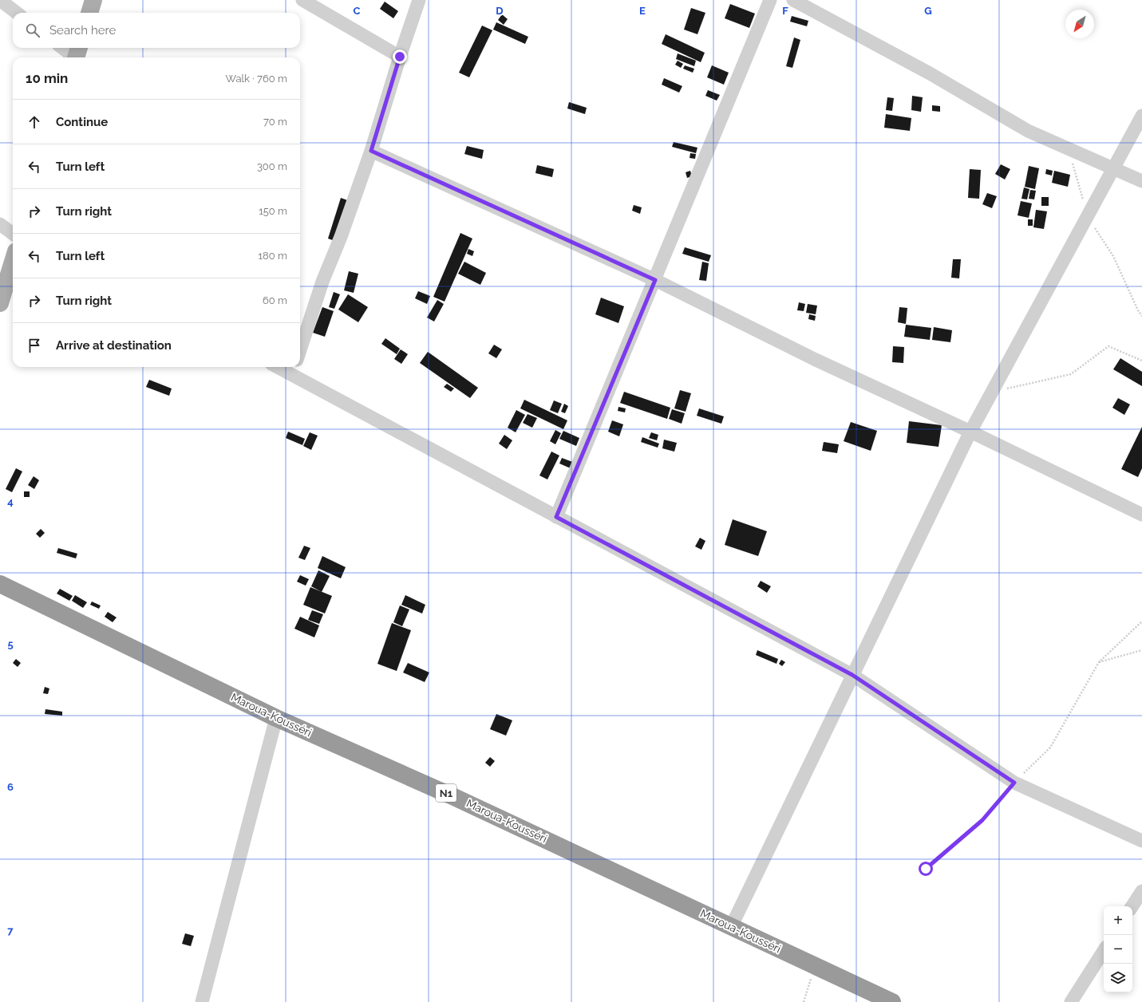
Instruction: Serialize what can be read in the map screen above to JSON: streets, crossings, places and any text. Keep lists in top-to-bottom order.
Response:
{
  "streets": {
    "highway": ["Maroua-Kousséri", "N1"]
  },
  "north": "bottom left",
  "page": {
    "search": "Search here",
    "heading": ["10 min", "Walk · 760 m"],
    "list": [
      ["Continue", "70 m"],
      ["Turn left", "300 m"],
      ["Turn right", "150 m"],
      ["Turn left", "180 m"],
      ["Turn right", "60 m"],
      "Arrive at destination"
    ],
    "map_buttons": ["+", "−"]
  },
  "grid": {
    "columns": [
      "C",
      "D",
      "E",
      "F",
      "G"
    ],
    "rows": [
      "4",
      "5",
      "6",
      "7"
    ]
  }
}
